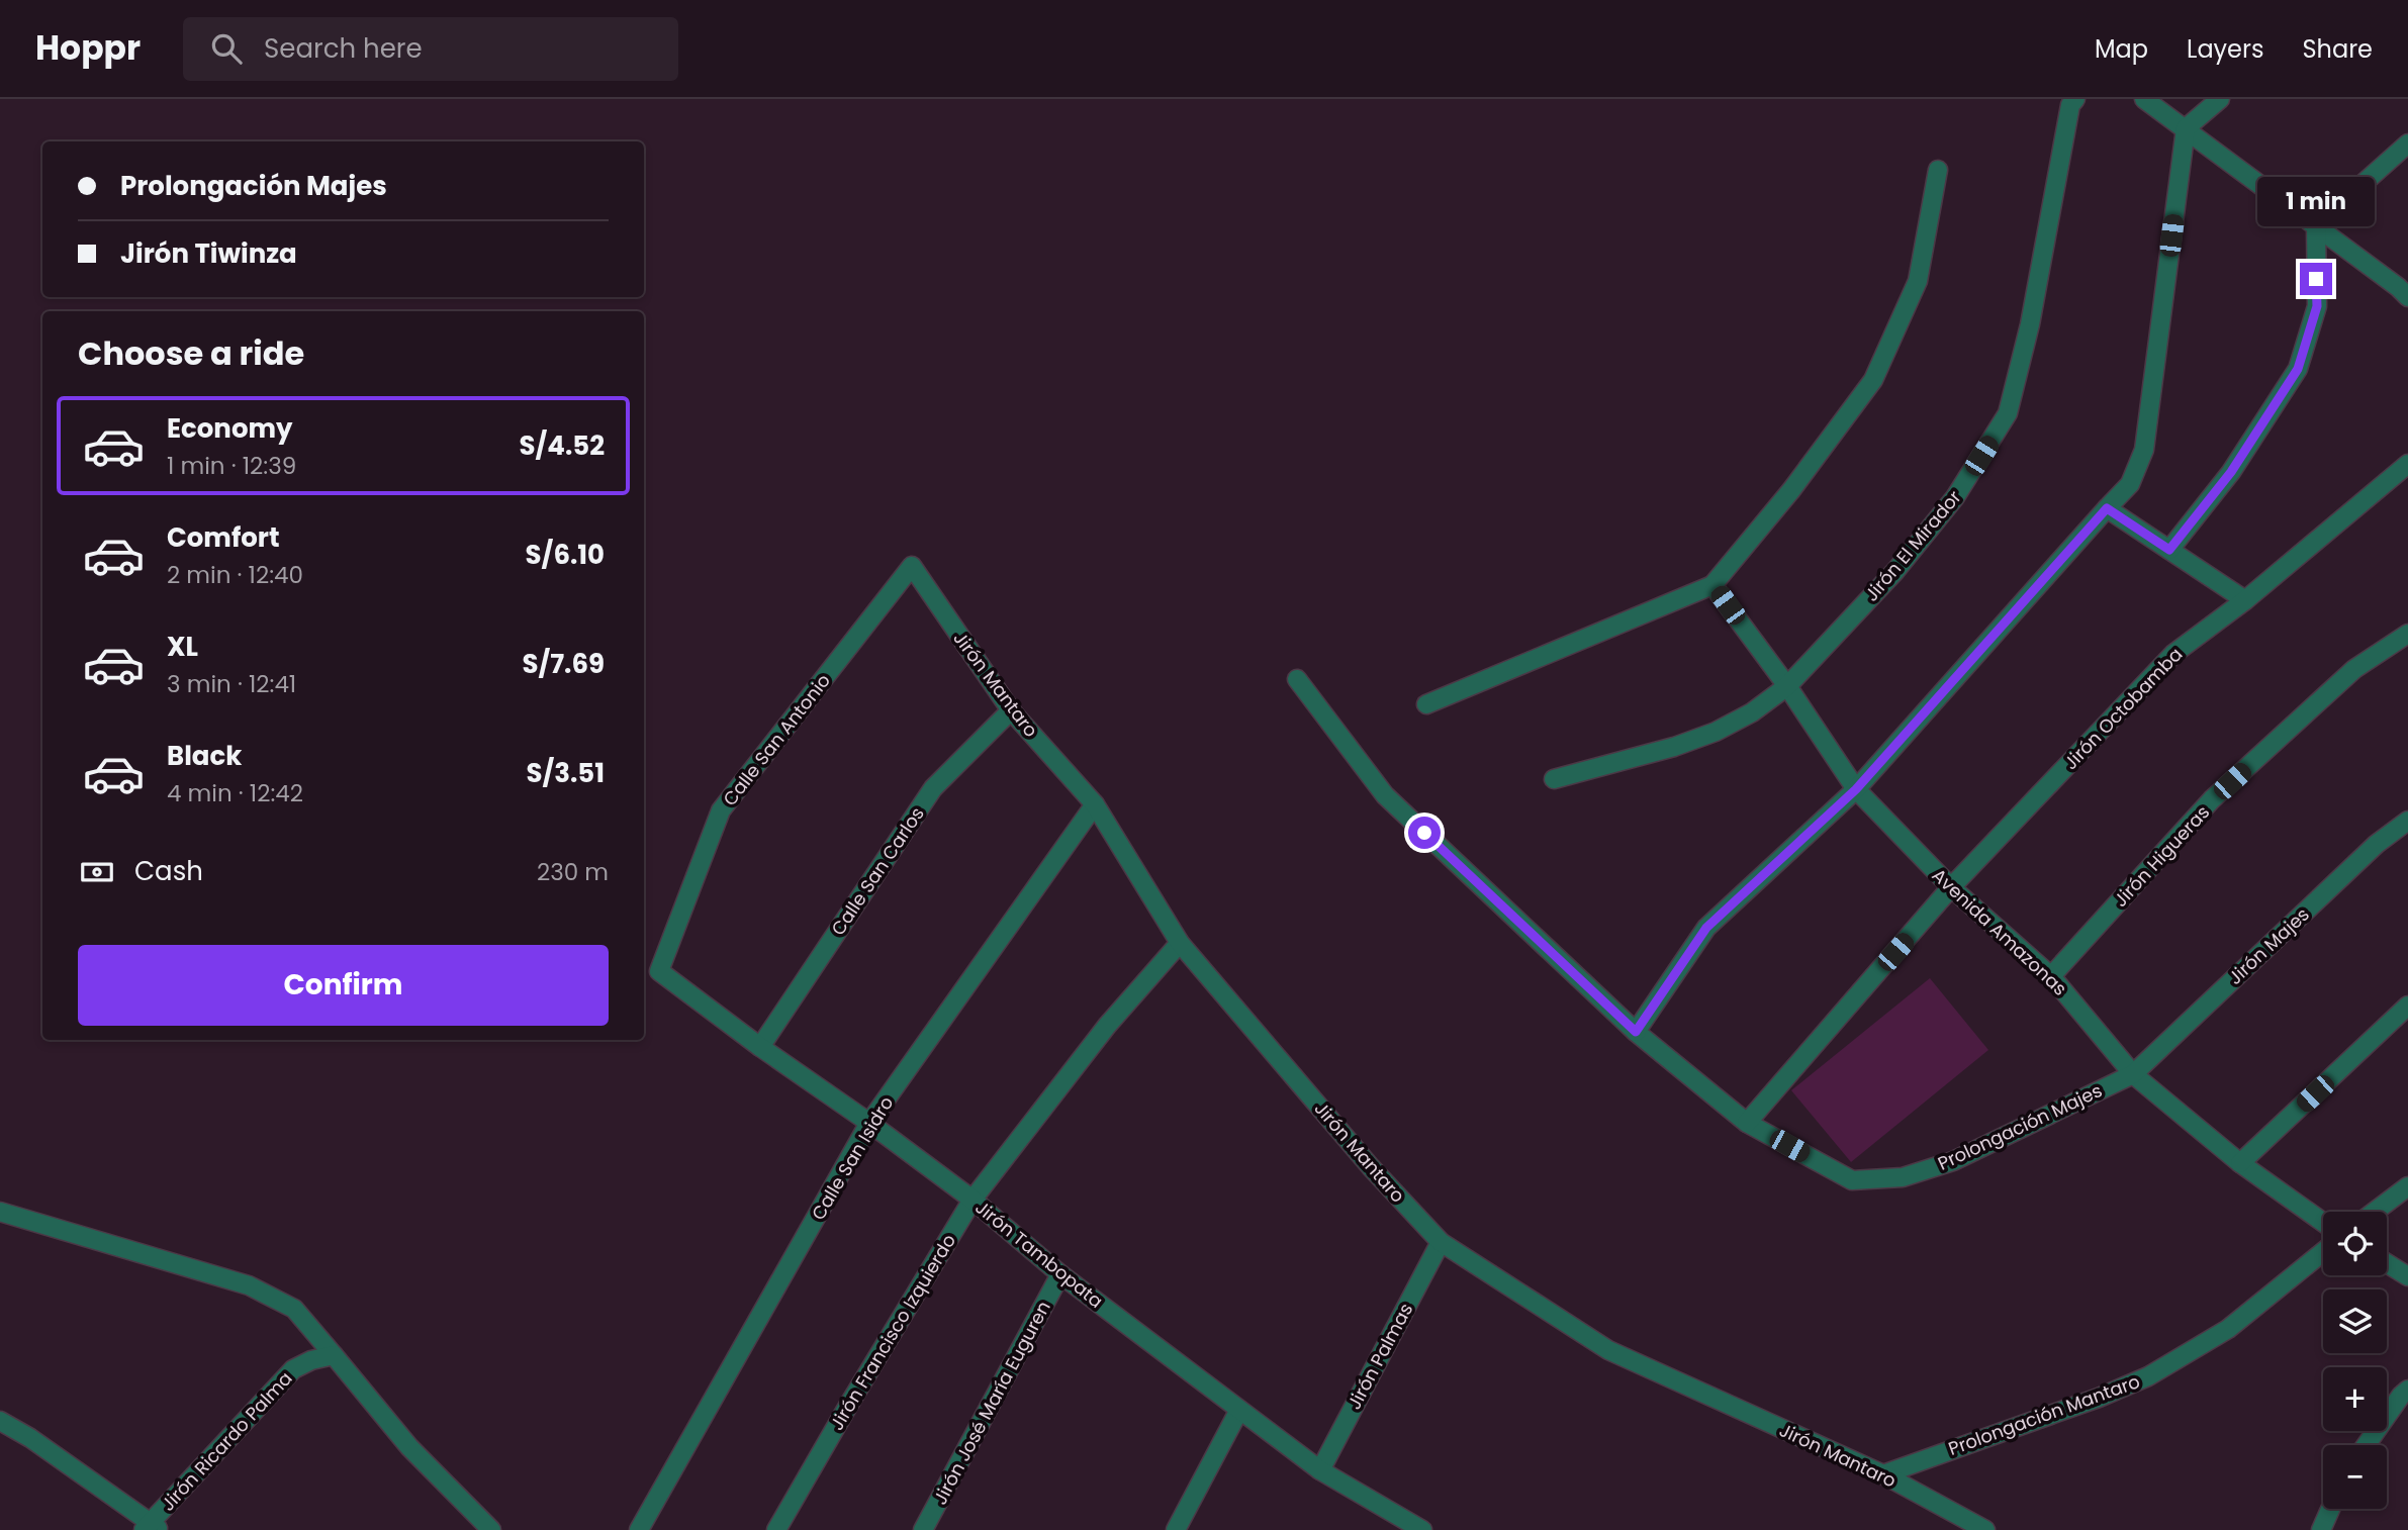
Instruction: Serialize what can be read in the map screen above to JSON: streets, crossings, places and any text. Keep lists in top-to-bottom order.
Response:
{
  "streets": {
    "street": [
      "Jirón El Mirador",
      "Jirón Mantaro",
      "Jirón Octobamba",
      "Calle San Antonio",
      "Jirón Higueras",
      "Calle San Carlos",
      "Avenida Amazonas",
      "Jirón Majes",
      "Prolongación Majes",
      "Calle San Isidro",
      "Jirón Tambopata",
      "Jirón Francisco Izquierdo",
      "Jirón Palmas",
      "Jirón José María Euguren",
      "Prolongación Mantaro",
      "Jirón Ricardo Palma"
    ]
  },
  "crossings": [
    ["Jirón El Mirador", "Avenida Amazonas"],
    ["Jirón Mantaro", "Calle San Antonio"],
    ["Jirón Mantaro", "Calle San Carlos"],
    ["Jirón Mantaro", "Calle San Isidro"],
    ["Jirón Mantaro", "Jirón Francisco Izquierdo"],
    ["Jirón Mantaro", "Jirón Palmas"],
    ["Jirón Mantaro", "Prolongación Mantaro"],
    ["Jirón Octobamba", "Avenida Amazonas"],
    ["Jirón Octobamba", "Prolongación Majes"],
    ["Calle San Antonio", "Jirón Tambopata"],
    ["Jirón Higueras", "Avenida Amazonas"],
    ["Calle San Carlos", "Jirón Tambopata"],
    ["Avenida Amazonas", "Jirón Majes"],
    ["Avenida Amazonas", "Prolongación Majes"],
    ["Jirón Majes", "Prolongación Majes"],
    ["Calle San Isidro", "Jirón Tambopata"],
    ["Jirón Tambopata", "Jirón Francisco Izquierdo"],
    ["Jirón Tambopata", "Jirón Palmas"],
    ["Jirón Tambopata", "Jirón José María Euguren"]
  ],
  "page": {
    "header": "Hoppr",
    "search": "Search here",
    "nav": ["Map", "Layers", "Share"],
    "banner": ["Prolongación Majes", "Jirón Tiwinza"],
    "bubble": "1 min",
    "heading": "Choose a ride",
    "list": [
      {
        "name": "Economy",
        "note": "1 min · 12:39",
        "value": "S/4.52"
      },
      {
        "name": "Comfort",
        "note": "2 min · 12:40",
        "value": "S/6.10"
      },
      {
        "name": "XL",
        "note": "3 min · 12:41",
        "value": "S/7.69"
      },
      {
        "name": "Black",
        "note": "4 min · 12:42",
        "value": "S/3.51"
      }
    ],
    "pay": ["Cash", "230 m"],
    "buttons": "Confirm",
    "map_buttons": ["+", "−"]
  }
}
